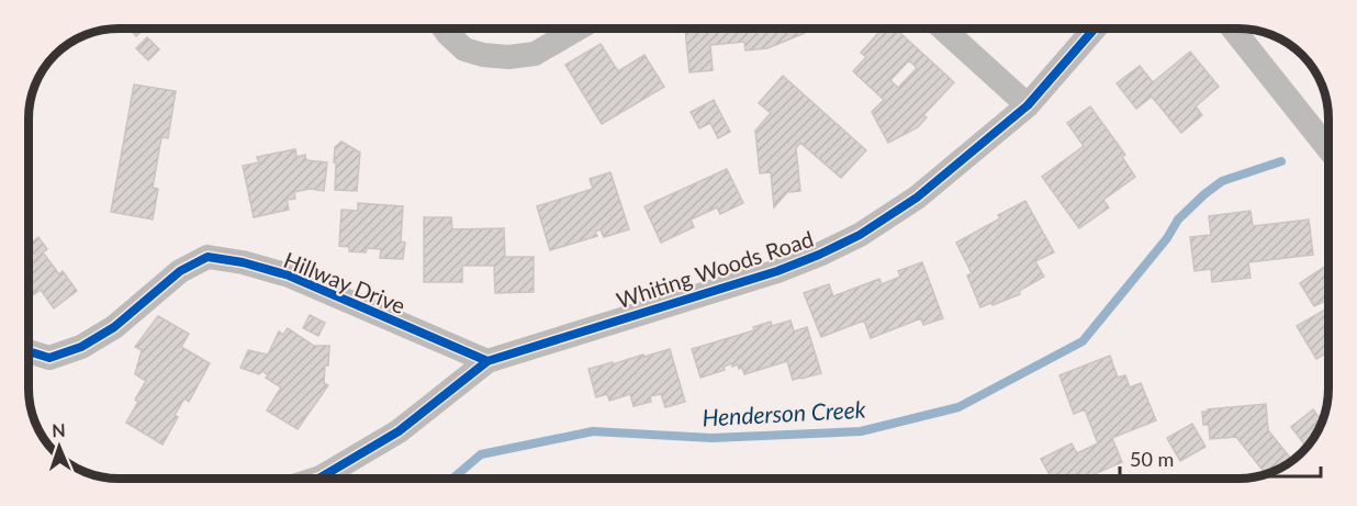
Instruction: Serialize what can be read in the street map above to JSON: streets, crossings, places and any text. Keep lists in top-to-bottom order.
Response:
{
  "streets": {
    "street": ["Whiting Woods Road", "Hillway Drive"]
  },
  "crossings": [
    ["Whiting Woods Road", "Hillway Drive"]
  ],
  "water": ["Henderson Creek"],
  "scale_bar": "50 m",
  "north": "top"
}
